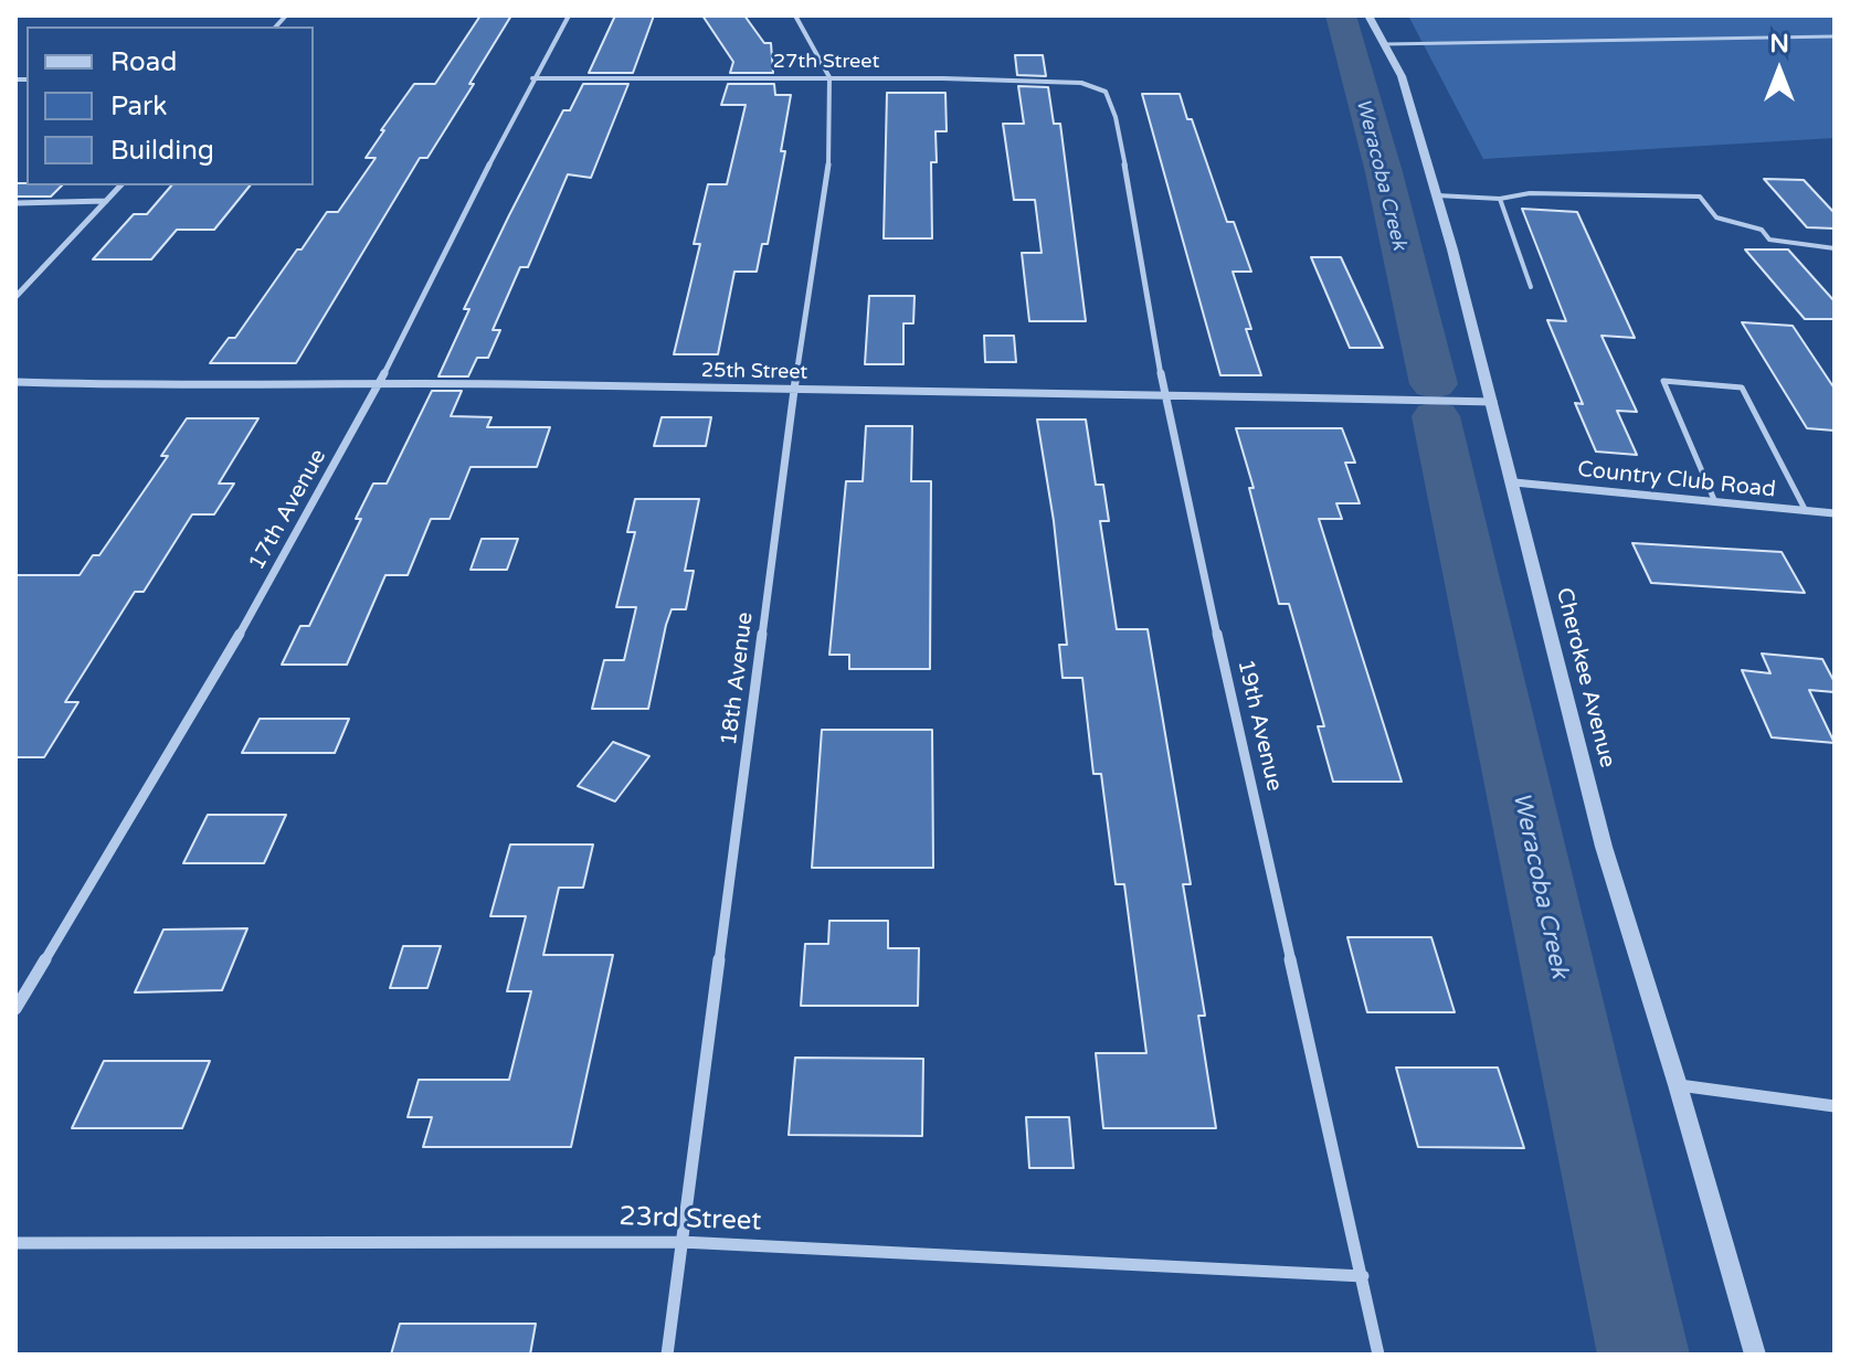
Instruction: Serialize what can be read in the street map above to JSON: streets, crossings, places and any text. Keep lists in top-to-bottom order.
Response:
{
  "streets": {
    "street": [
      "27th Street",
      "25th Street",
      "Country Club Road",
      "17th Avenue",
      "Cherokee Avenue",
      "18th Avenue",
      "19th Avenue",
      "23rd Street"
    ]
  },
  "crossings": [
    ["27th Street", "17th Avenue"],
    ["27th Street", "18th Avenue"],
    ["27th Street", "19th Avenue"],
    ["25th Street", "17th Avenue"],
    ["25th Street", "Cherokee Avenue"],
    ["25th Street", "18th Avenue"],
    ["25th Street", "19th Avenue"],
    ["Country Club Road", "Cherokee Avenue"],
    ["18th Avenue", "23rd Street"],
    ["19th Avenue", "23rd Street"]
  ],
  "water": ["Weracoba Creek"],
  "legend": ["Road", "Park", "Building"],
  "north": "top"
}
